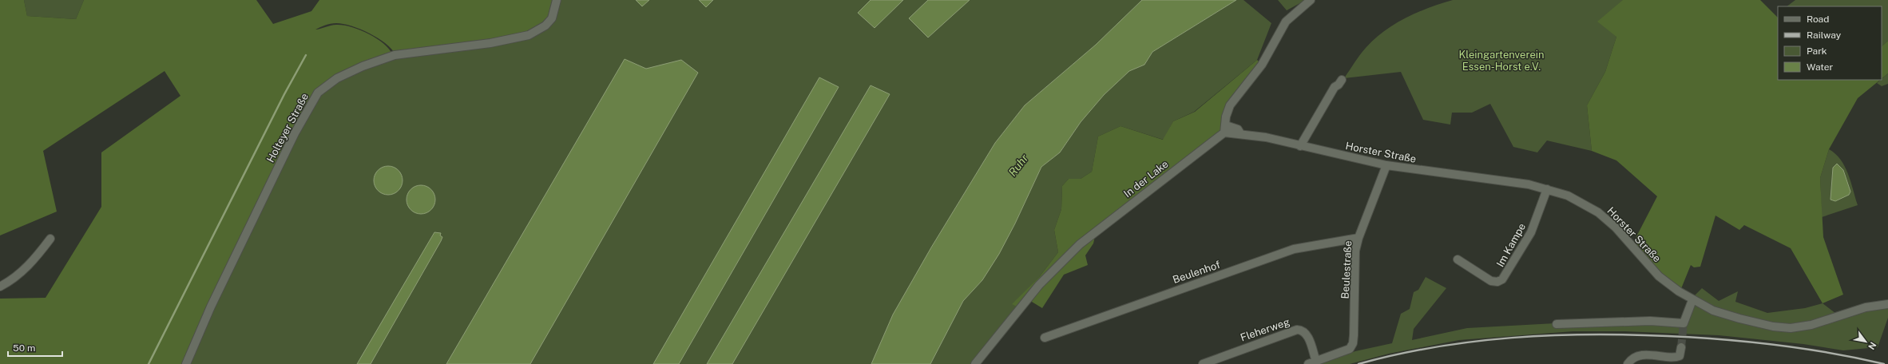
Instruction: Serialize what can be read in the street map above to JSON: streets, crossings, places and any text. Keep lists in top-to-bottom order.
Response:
{
  "streets": {
    "street": [
      "Holteyer Straße",
      "Horster Straße",
      "In der Lake",
      "Im Kampe",
      "Beulestraße",
      "Beulenhof",
      "Fleherweg"
    ]
  },
  "crossings": [
    ["Horster Straße", "In der Lake"],
    ["Horster Straße", "Im Kampe"],
    ["Horster Straße", "Beulestraße"],
    ["Beulestraße", "Beulenhof"],
    ["Beulestraße", "Fleherweg"]
  ],
  "water": ["Ruhr"],
  "parks": ["Kleingartenverein Essen-Horst e.V."],
  "legend": [
    "Road",
    "Railway",
    "Park",
    "Water"
  ],
  "scale_bar": "50 m",
  "north": "bottom right"
}
